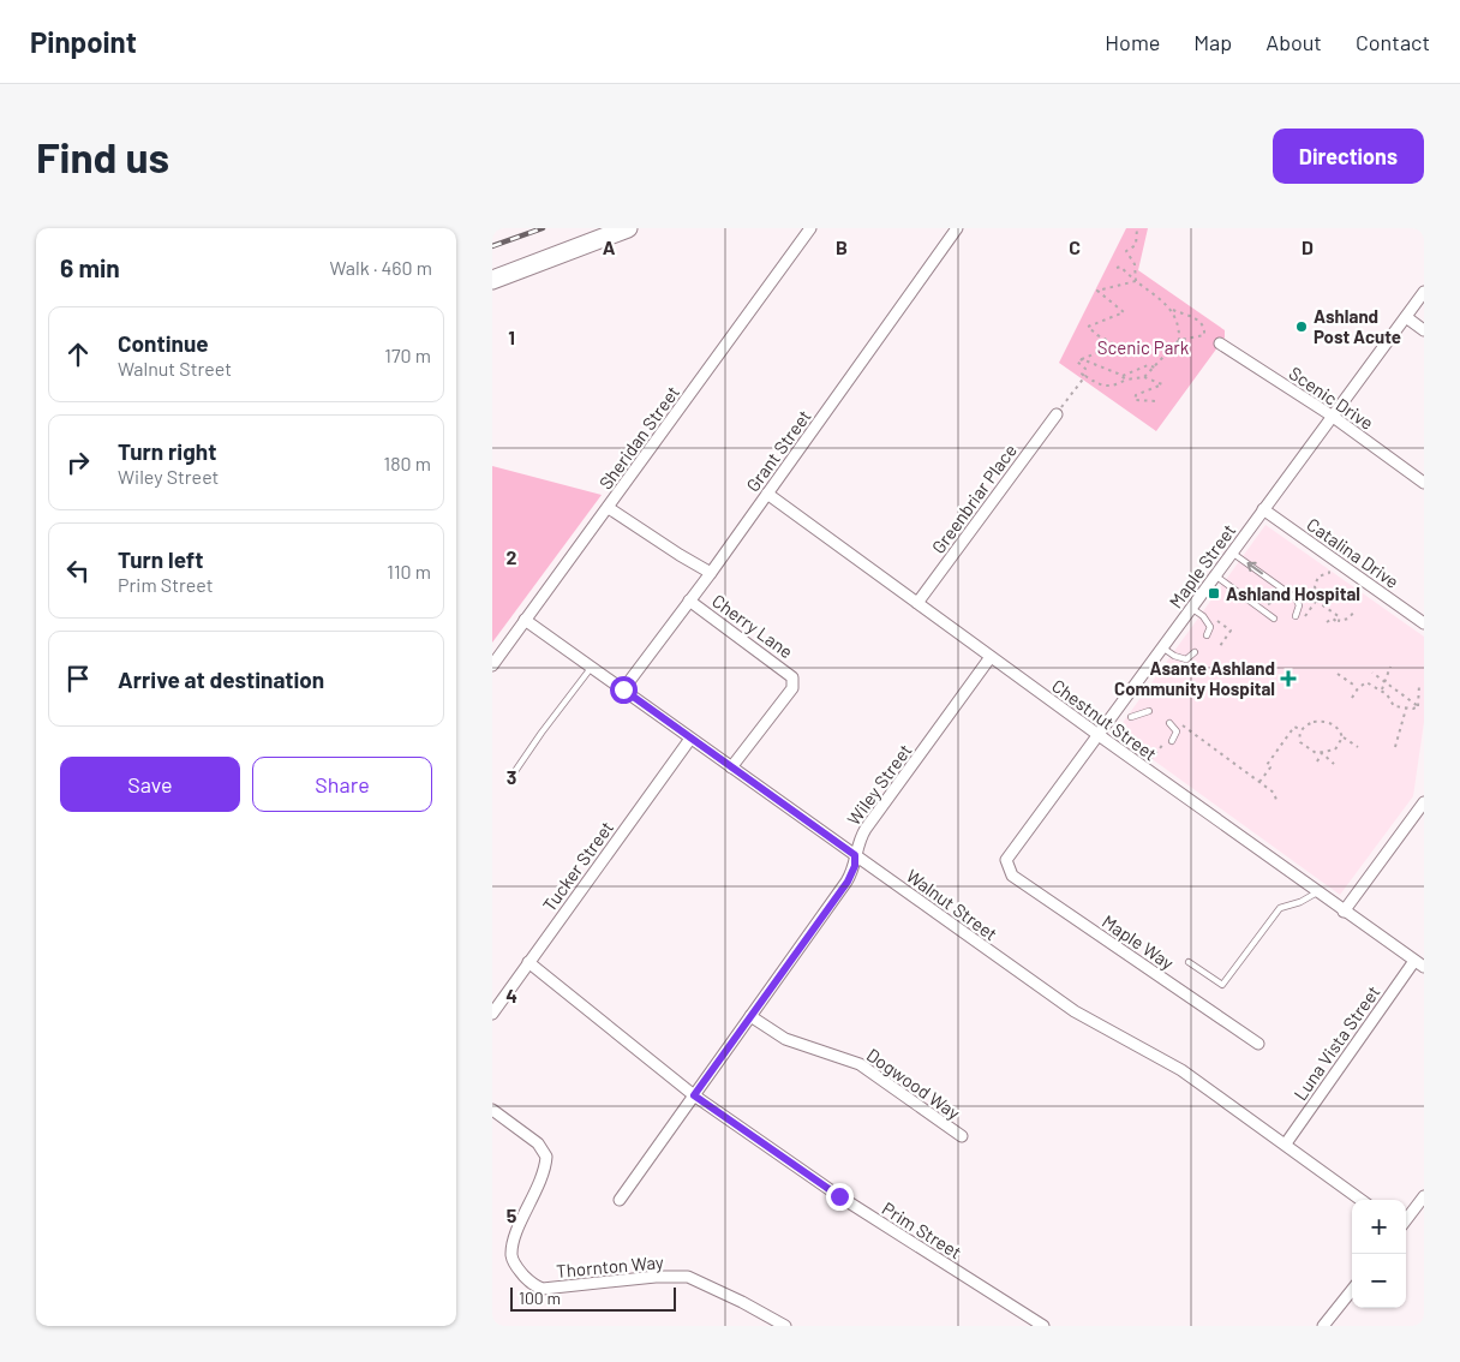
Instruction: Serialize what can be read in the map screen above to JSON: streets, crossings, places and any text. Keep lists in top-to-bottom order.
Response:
{
  "streets": {
    "street": [
      "Scenic Drive",
      "Sheridan Street",
      "Grant Street",
      "Greenbriar Place",
      "Catalina Drive",
      "Maple Street",
      "Cherry Lane",
      "Chestnut Street",
      "Wiley Street",
      "Tucker Street",
      "Walnut Street",
      "Maple Way",
      "Luna Vista Street",
      "Dogwood Way",
      "Prim Street",
      "Thornton Way"
    ]
  },
  "crossings": [
    ["Scenic Drive", "Maple Street"],
    ["Sheridan Street", "Walnut Street"],
    ["Grant Street", "Cherry Lane"],
    ["Grant Street", "Chestnut Street"],
    ["Grant Street", "Walnut Street"],
    ["Greenbriar Place", "Chestnut Street"],
    ["Catalina Drive", "Maple Street"],
    ["Maple Street", "Chestnut Street"],
    ["Maple Street", "Maple Way"],
    ["Cherry Lane", "Walnut Street"],
    ["Chestnut Street", "Wiley Street"],
    ["Chestnut Street", "Luna Vista Street"],
    ["Wiley Street", "Walnut Street"],
    ["Wiley Street", "Dogwood Way"],
    ["Wiley Street", "Prim Street"],
    ["Tucker Street", "Walnut Street"],
    ["Tucker Street", "Prim Street"],
    ["Walnut Street", "Luna Vista Street"]
  ],
  "parks": ["Scenic Park"],
  "places": {
    "other": ["Ashland Post Acute"],
    "transit": ["Ashland Hospital"],
    "health": ["Asante Ashland Community Hospital"]
  },
  "scale_bar": "100 m",
  "page": {
    "header": "Pinpoint",
    "nav": [
      "Home",
      "Map",
      "About",
      "Contact"
    ],
    "buttons": [
      "Directions",
      ["Save", "Share"]
    ],
    "title": "Find us",
    "heading": ["6 min", "Walk · 460 m"],
    "list": [
      ["Continue", "Walnut Street", "170 m"],
      ["Turn right", "Wiley Street", "180 m"],
      ["Turn left", "Prim Street", "110 m"],
      "Arrive at destination"
    ],
    "map_buttons": ["+", "−"],
    "scale": "100 m"
  },
  "grid": {
    "columns": [
      "A",
      "B",
      "C",
      "D"
    ],
    "rows": [
      "1",
      "2",
      "3",
      "4",
      "5"
    ]
  }
}
